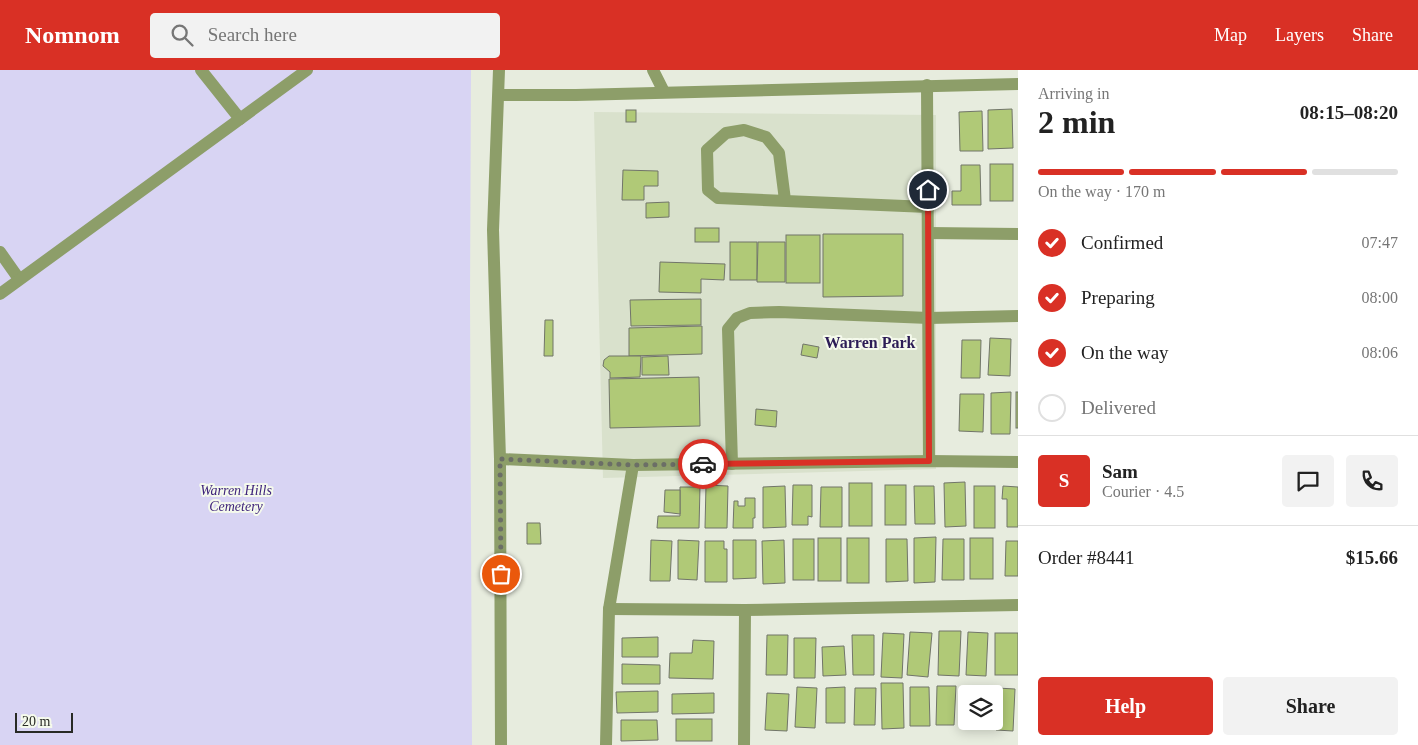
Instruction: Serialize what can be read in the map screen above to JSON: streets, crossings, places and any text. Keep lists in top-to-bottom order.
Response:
{
  "districts": ["Warren Park"],
  "parks": ["Warren Hills Cemetery"],
  "scale_bar": "20 m",
  "page": {
    "header": "Nomnom",
    "search": "Search here",
    "nav": ["Map", "Layers", "Share"],
    "heading": ["2 min", "Arriving in", "08:15–08:20"],
    "panel": [
      "Sam",
      "Courier · 4.5",
      "Order #8441",
      "$15.66"
    ],
    "bar": "On the way · 170 m",
    "list": [
      ["Confirmed", "07:47"],
      ["Preparing", "08:00"],
      ["On the way", "08:06"],
      "Delivered"
    ],
    "round": "S",
    "buttons": ["Help", "Share"],
    "scale": "20 m"
  }
}
